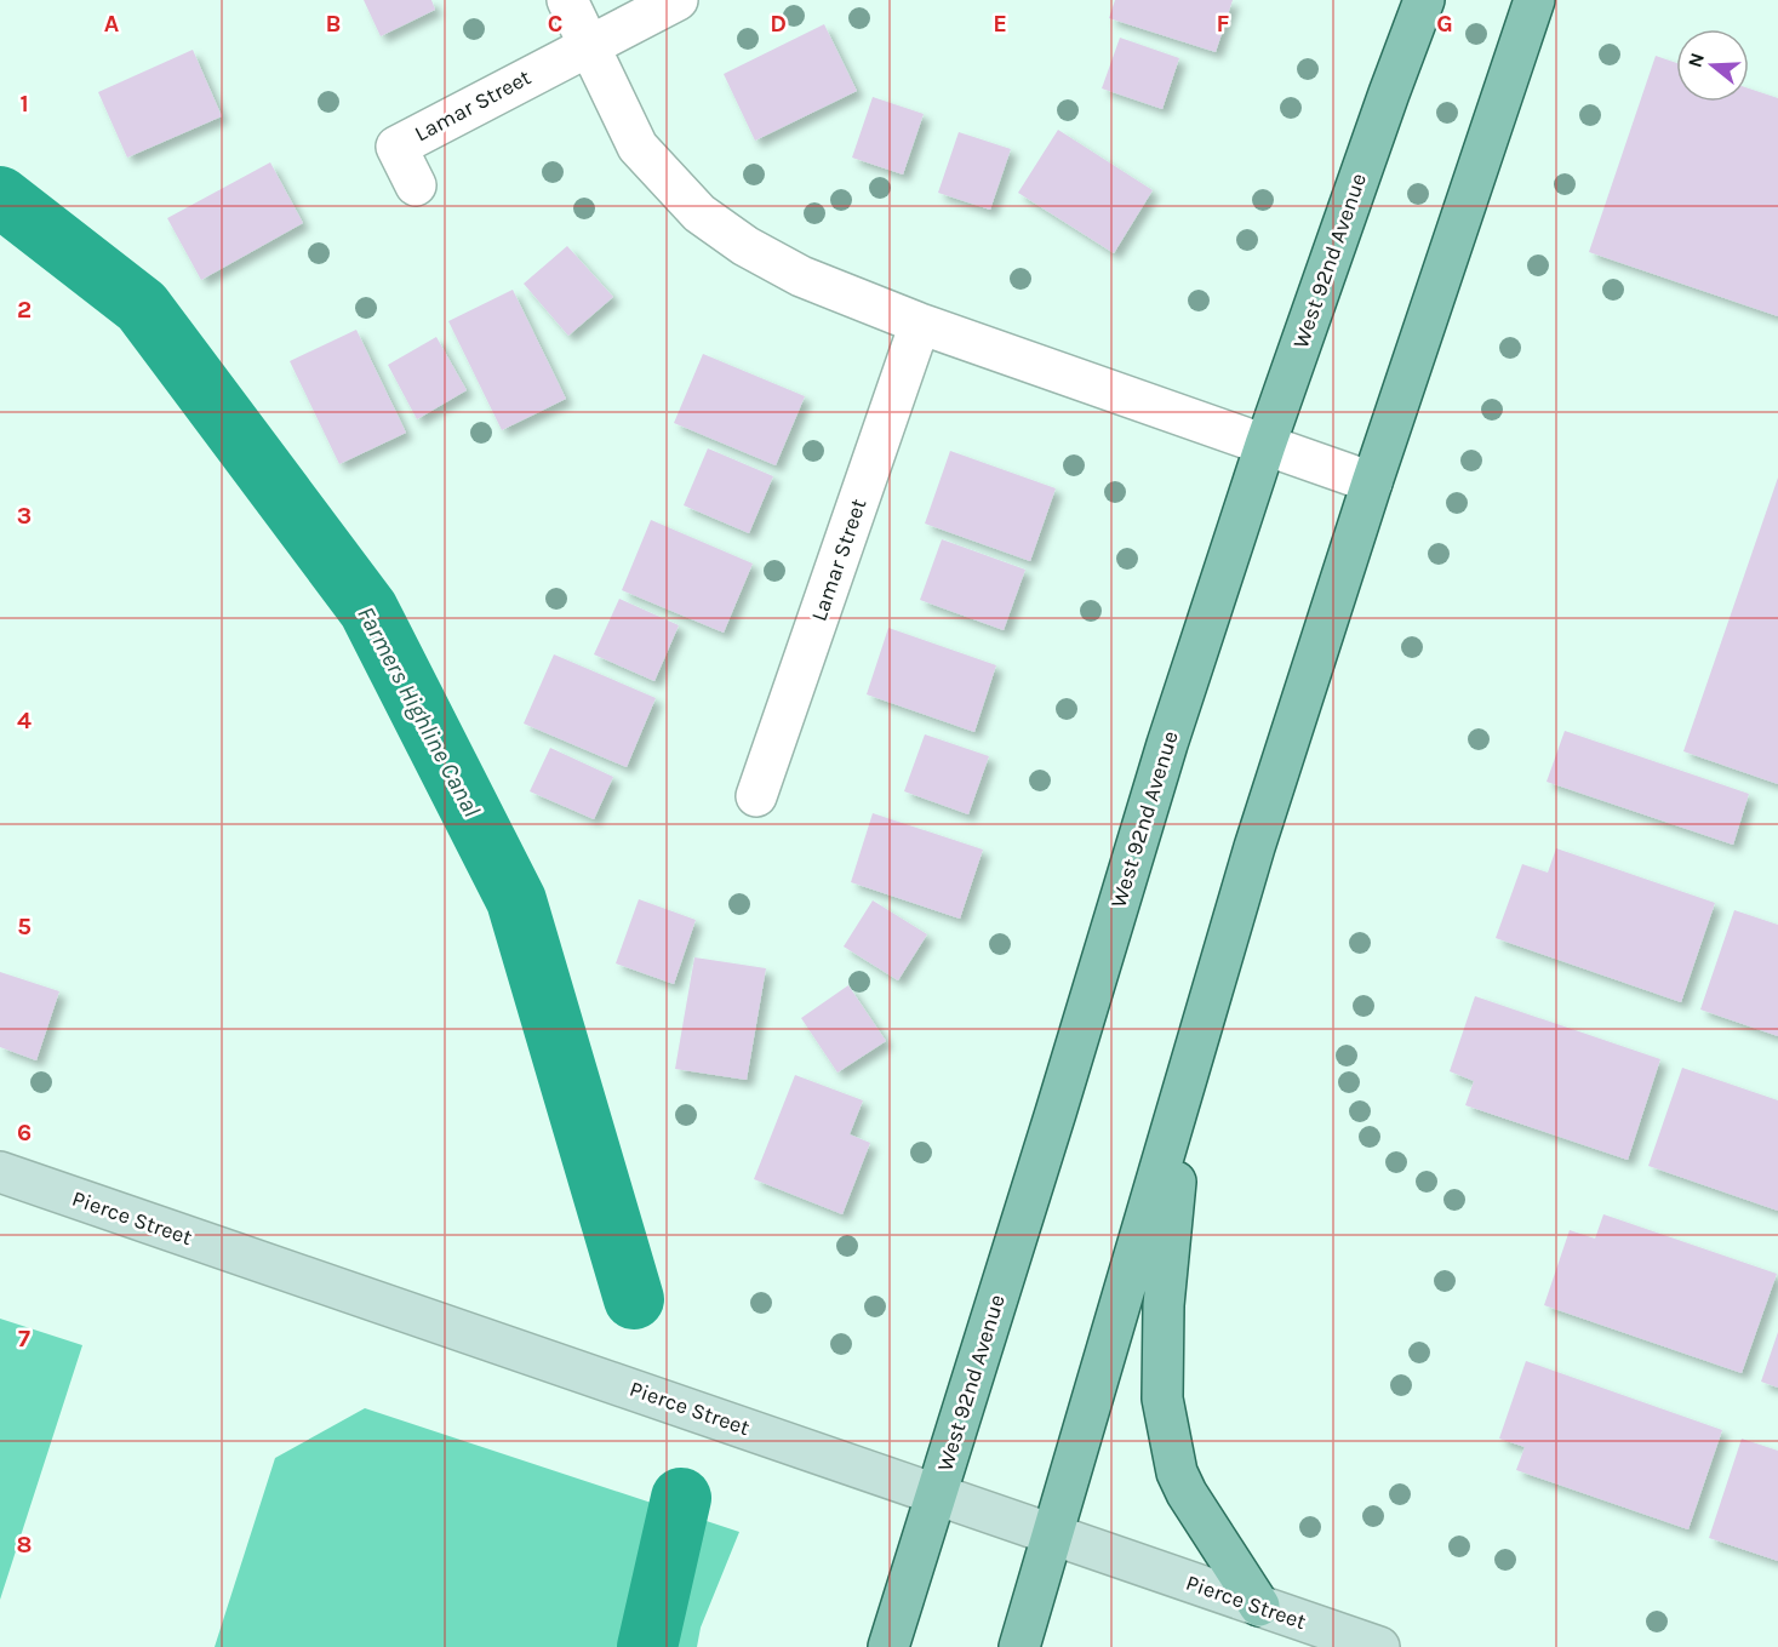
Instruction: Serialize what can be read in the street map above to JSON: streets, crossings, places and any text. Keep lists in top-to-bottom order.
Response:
{
  "streets": {
    "main road": ["West 92nd Avenue"],
    "street": ["Lamar Street", "Pierce Street"]
  },
  "crossings": [
    ["West 92nd Avenue", "Pierce Street"]
  ],
  "water": ["Farmers Highline Canal"],
  "north": "left",
  "grid": {
    "columns": [
      "A",
      "B",
      "C",
      "D",
      "E",
      "F",
      "G"
    ],
    "rows": [
      "1",
      "2",
      "3",
      "4",
      "5",
      "6",
      "7",
      "8"
    ]
  }
}
